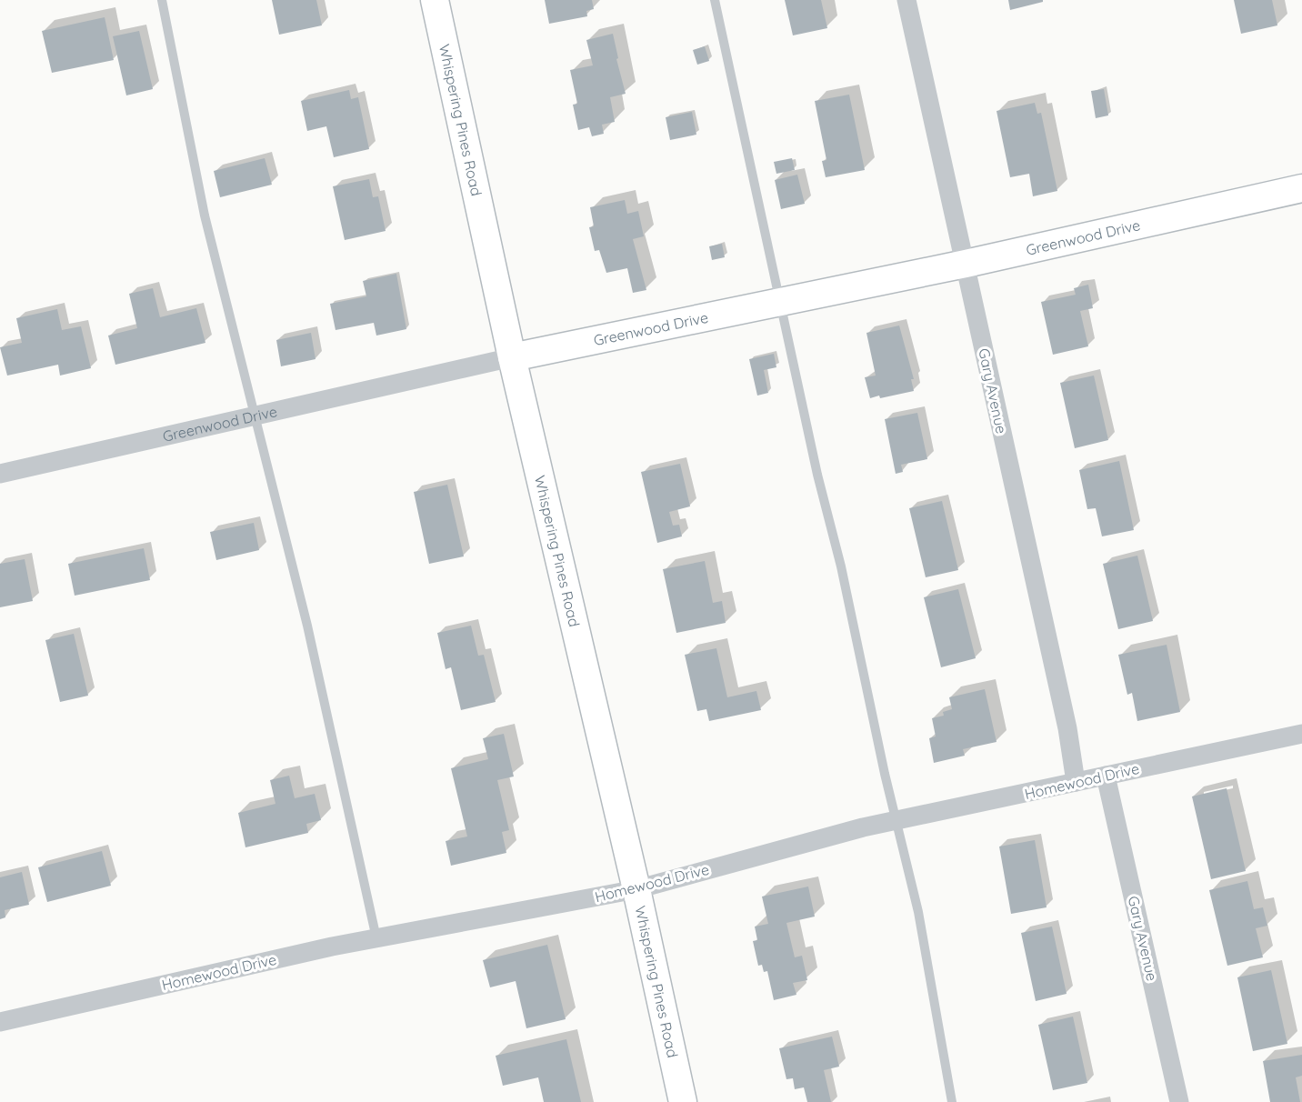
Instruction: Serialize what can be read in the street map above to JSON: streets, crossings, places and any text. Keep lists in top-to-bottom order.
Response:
{
  "streets": {
    "street": [
      "Whispering Pines Road",
      "Greenwood Drive",
      "Gary Avenue",
      "Homewood Drive"
    ]
  },
  "crossings": [
    ["Whispering Pines Road", "Greenwood Drive"],
    ["Whispering Pines Road", "Homewood Drive"],
    ["Greenwood Drive", "Gary Avenue"],
    ["Gary Avenue", "Homewood Drive"]
  ]
}
